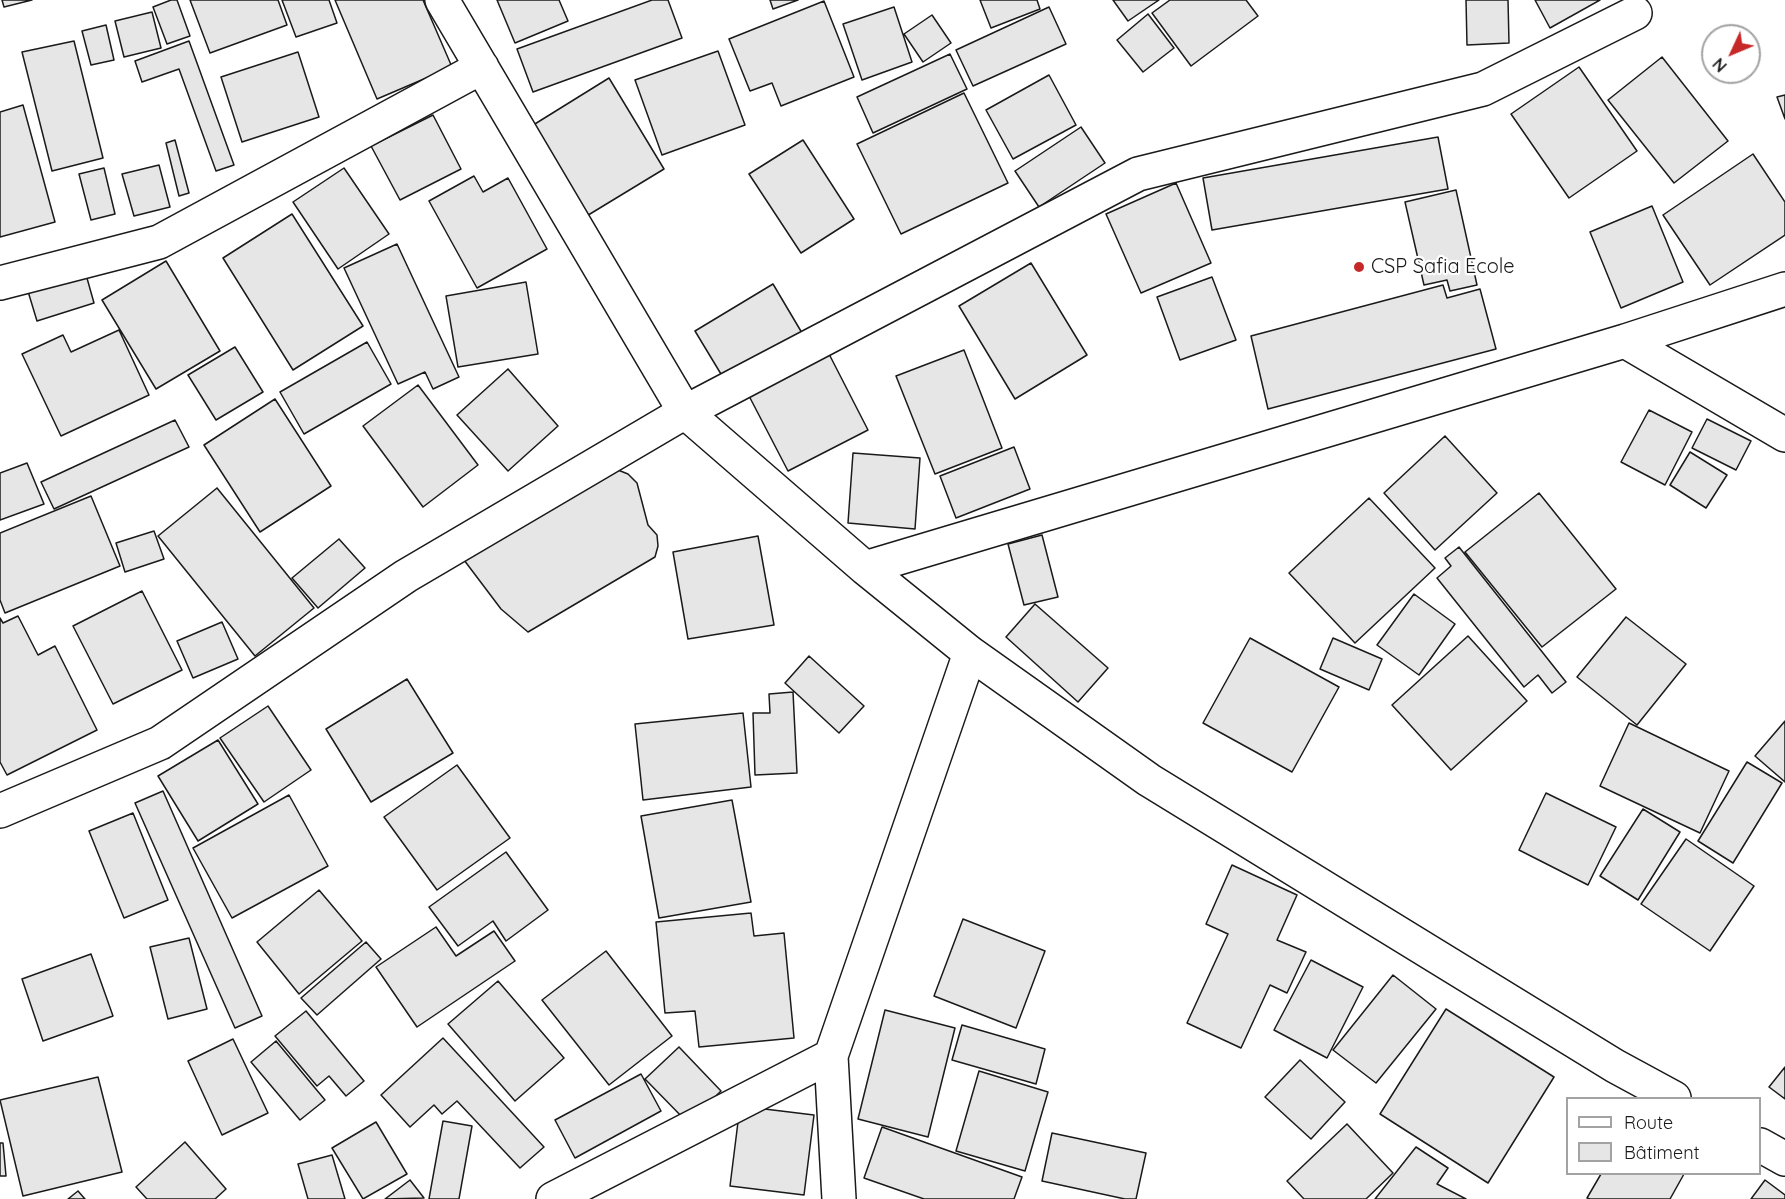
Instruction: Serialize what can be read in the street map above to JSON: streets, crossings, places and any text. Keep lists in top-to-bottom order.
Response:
{
  "places": ["CSP Safia Ecole"],
  "legend": ["Route", "Bâtiment"],
  "north": "bottom left"
}
